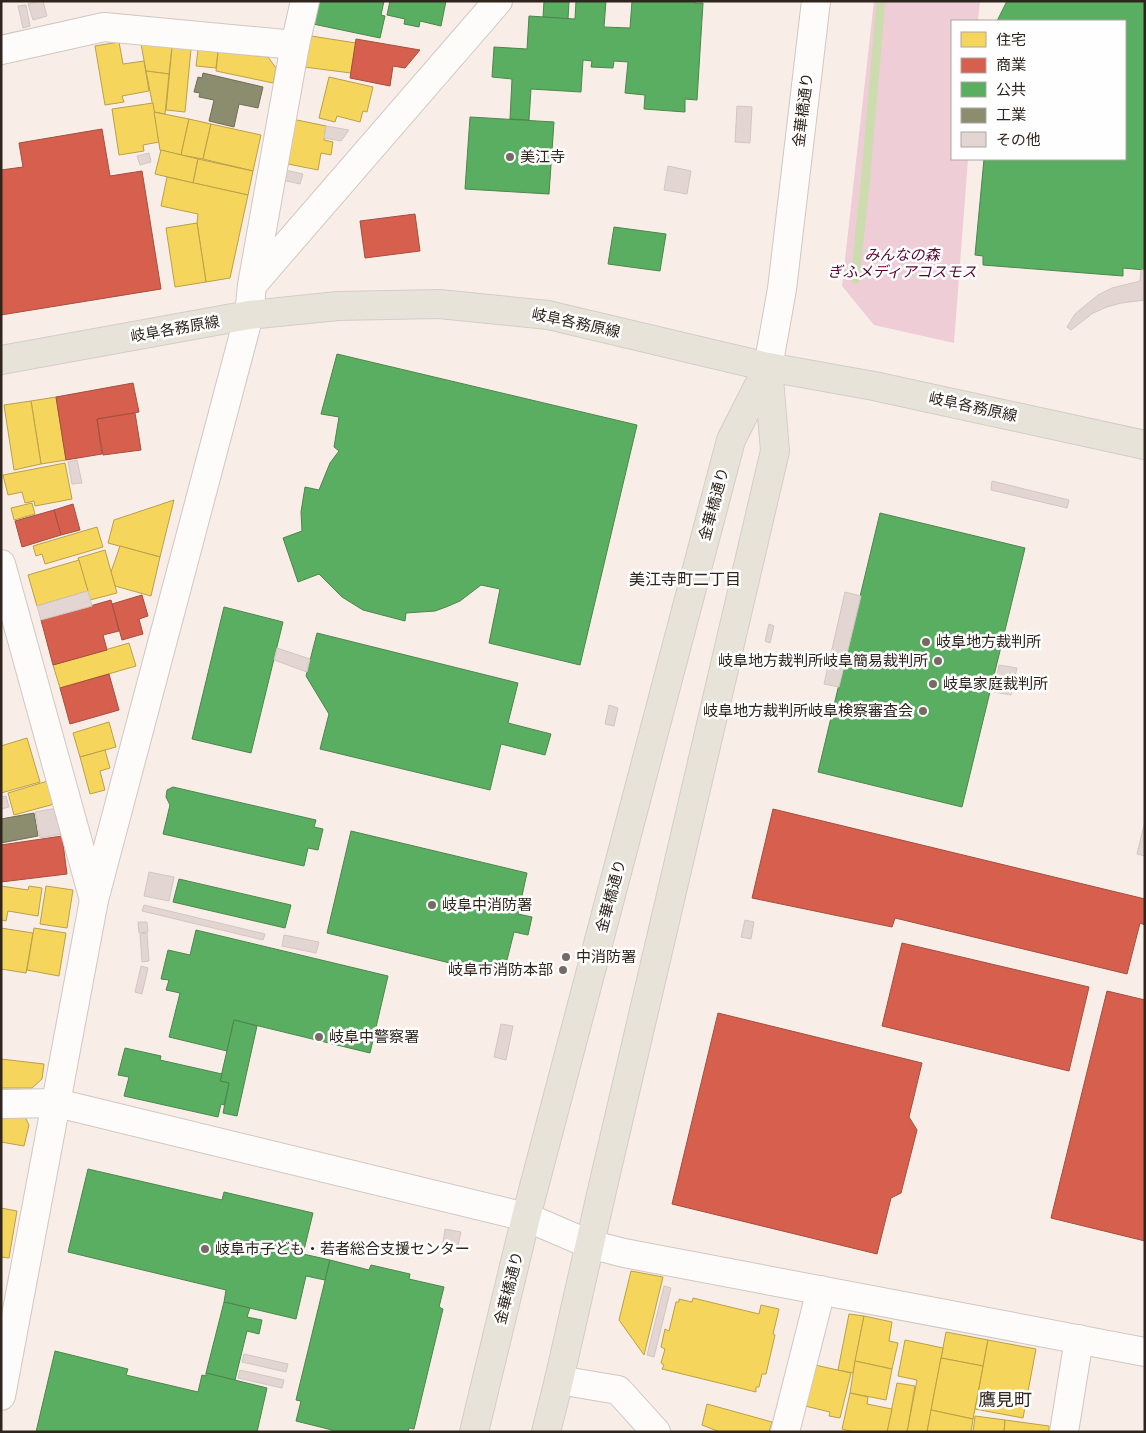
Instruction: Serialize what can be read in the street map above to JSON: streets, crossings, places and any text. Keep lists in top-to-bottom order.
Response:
{
  "streets": {
    "main road": ["金華橋通り", "岐阜各務原線"]
  },
  "crossings": [
    ["金華橋通り", "岐阜各務原線"]
  ],
  "districts": ["美江寺町二丁目", "鷹見町"],
  "parks": ["みんなの森 ぎふメディアコスモス"],
  "places": [
    "美江寺",
    "岐阜地方裁判所",
    "岐阜地方裁判所岐阜簡易裁判所",
    "岐阜家庭裁判所",
    "岐阜地方裁判所岐阜検察審査会",
    "岐阜中消防署",
    "中消防署",
    "岐阜市消防本部",
    "岐阜中警察署",
    "岐阜市子ども・若者総合支援センター"
  ],
  "legend": [
    "住宅",
    "商業",
    "公共",
    "工業",
    "その他"
  ]
}
